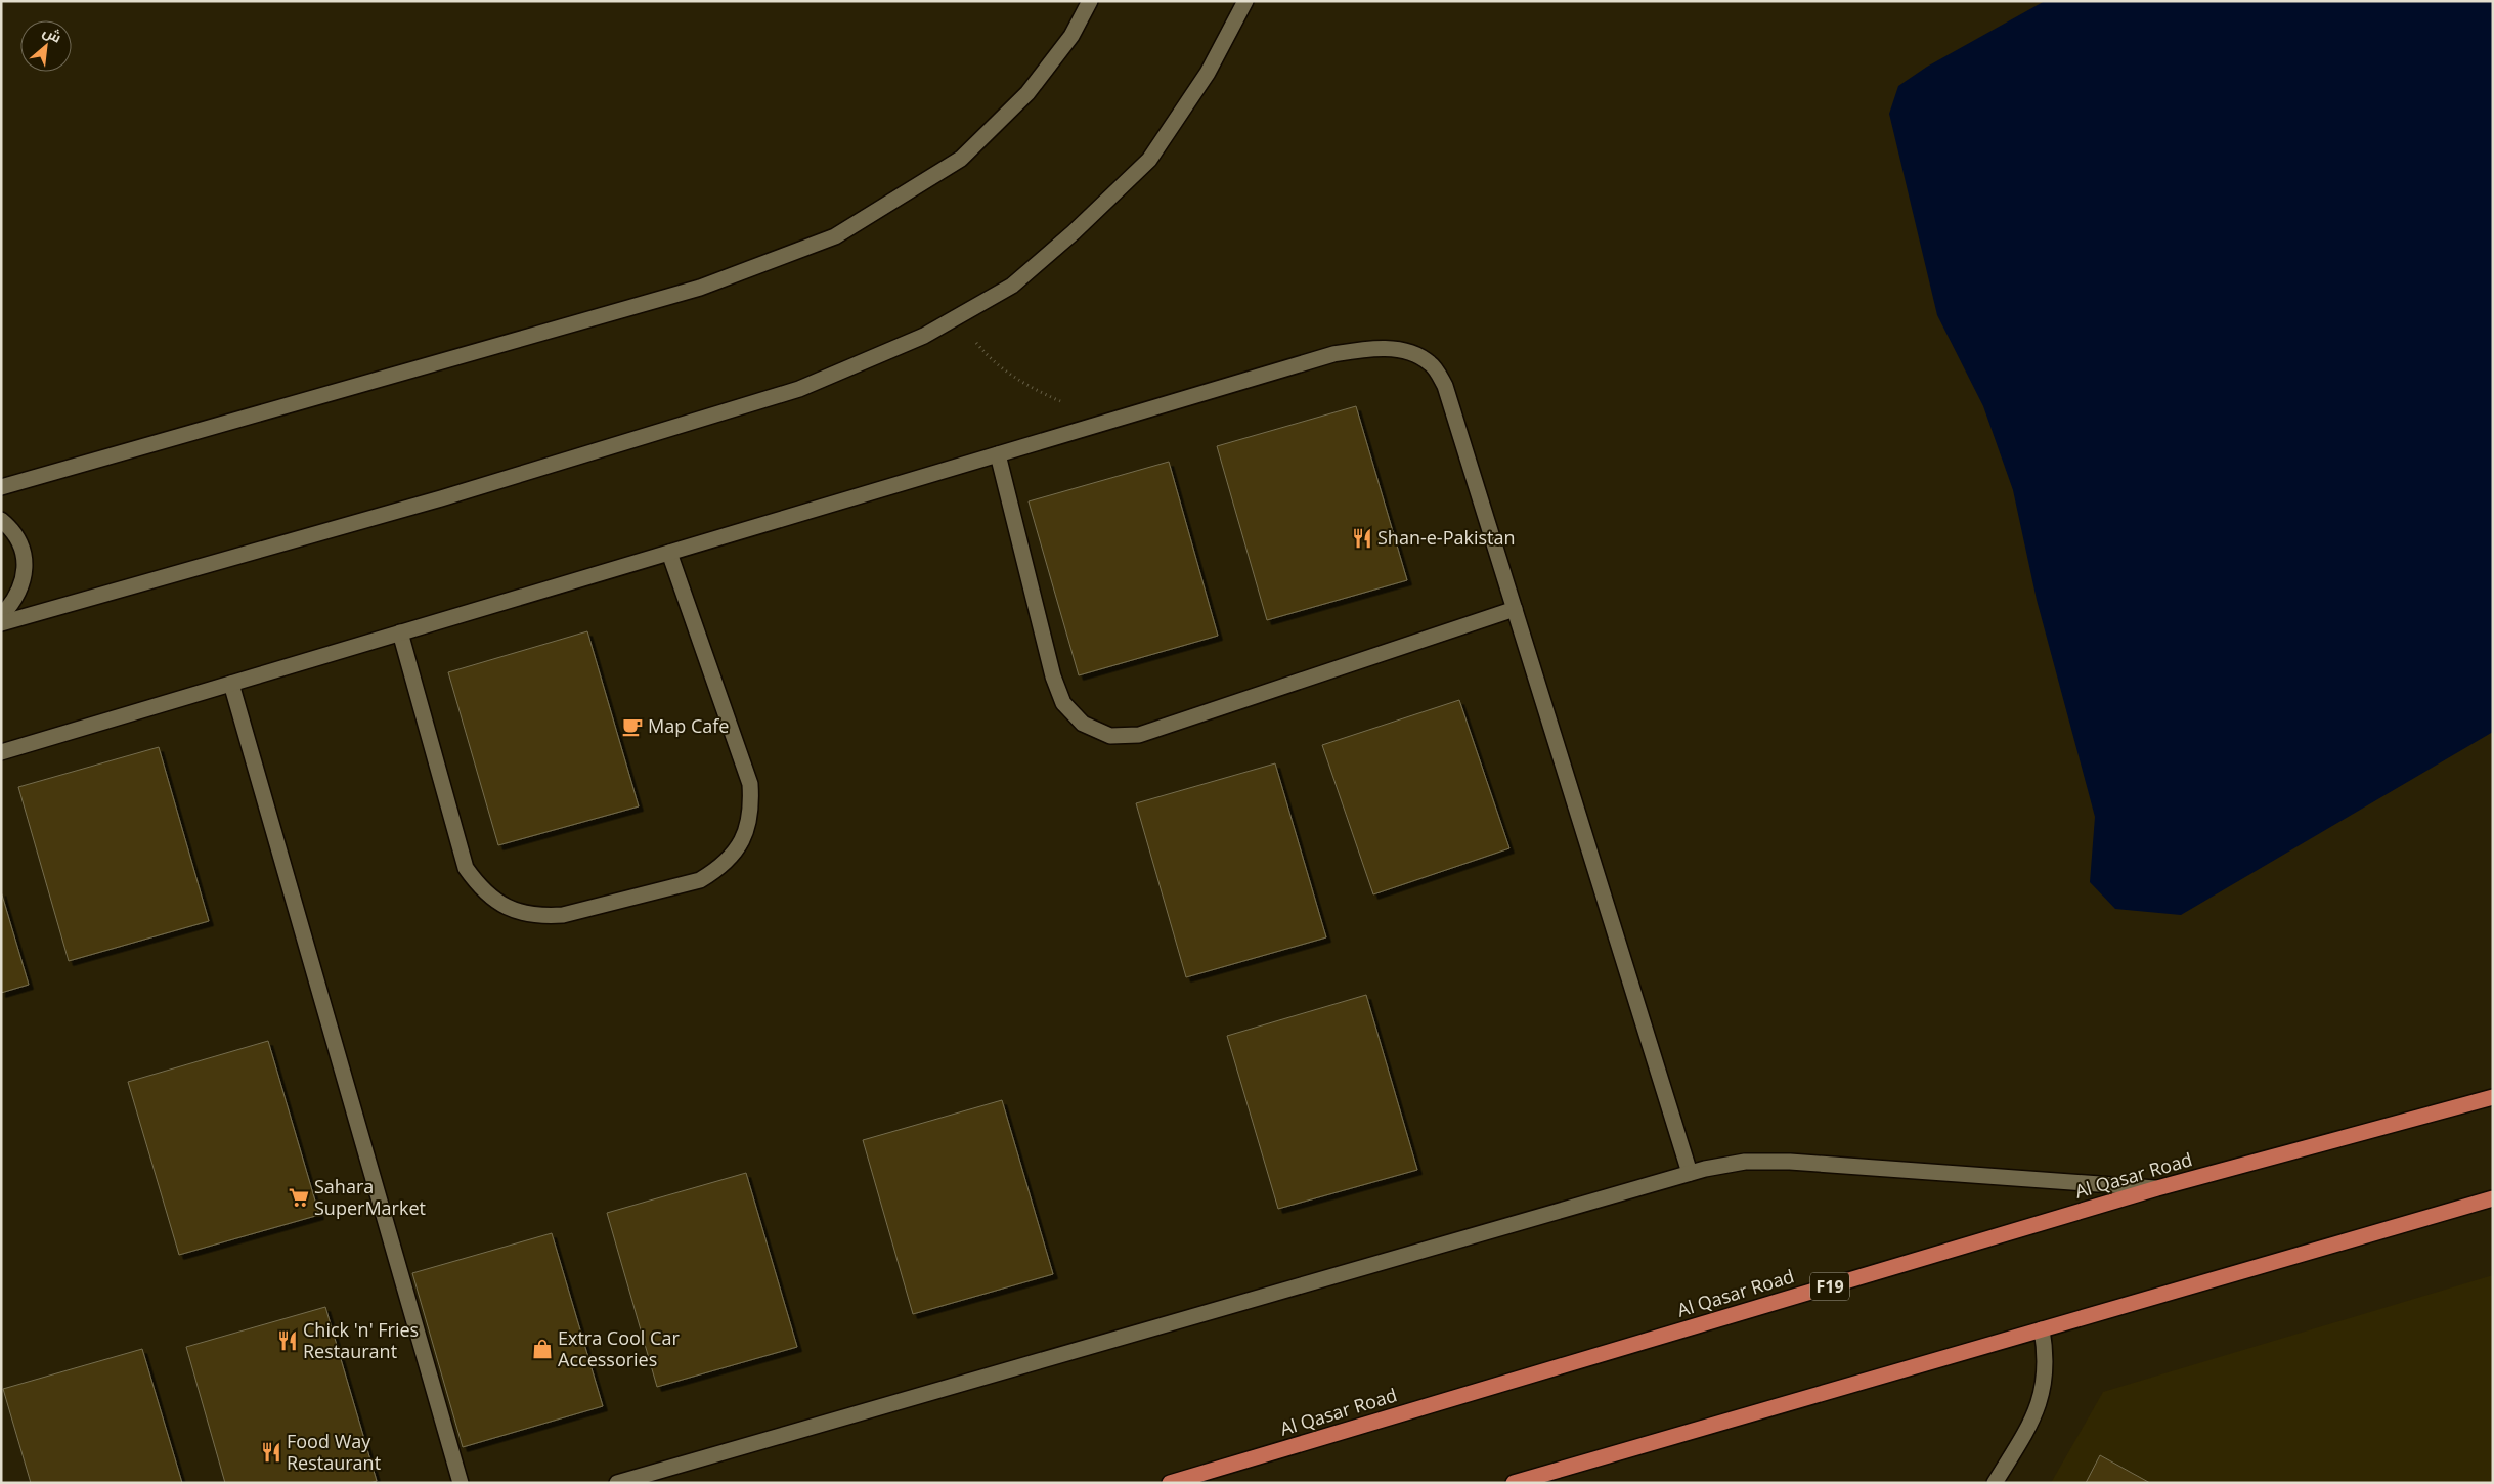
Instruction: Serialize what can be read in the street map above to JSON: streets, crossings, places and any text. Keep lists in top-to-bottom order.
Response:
{
  "streets": {
    "main road": ["Al Qasar Road", "F19"]
  },
  "places": {
    "restaurant": ["Shan-e-Pakistan", "Chick 'n' Fries Restaurant", "Food Way Restaurant"],
    "cafe": ["Map Cafe"],
    "supermarket": ["Sahara SuperMarket"],
    "shop": ["Extra Cool Car Accessories"]
  },
  "north": "top right"
}
